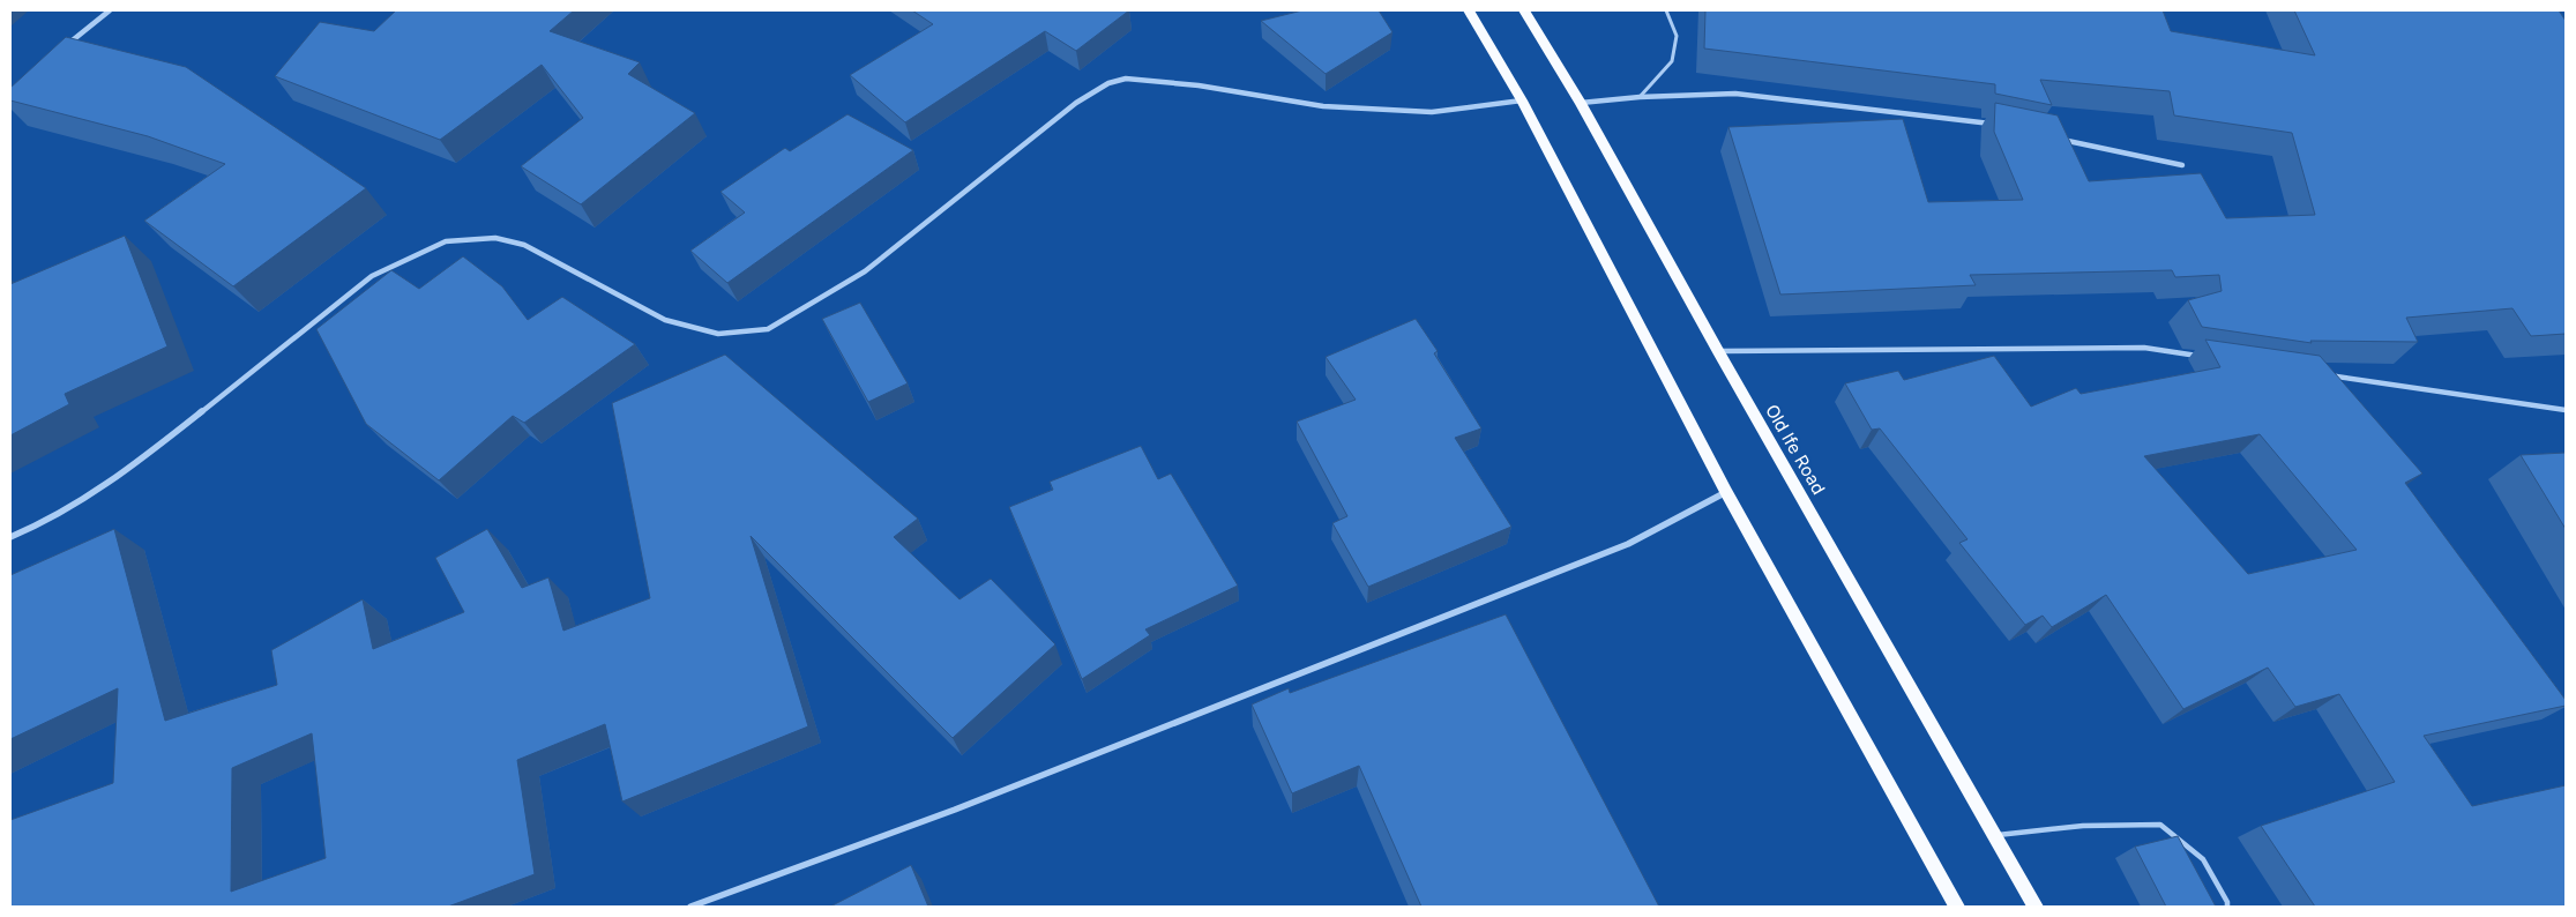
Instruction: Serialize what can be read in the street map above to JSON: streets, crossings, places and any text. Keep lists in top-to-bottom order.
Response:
{
  "streets": {
    "main road": ["Old Ife Road"]
  }
}
